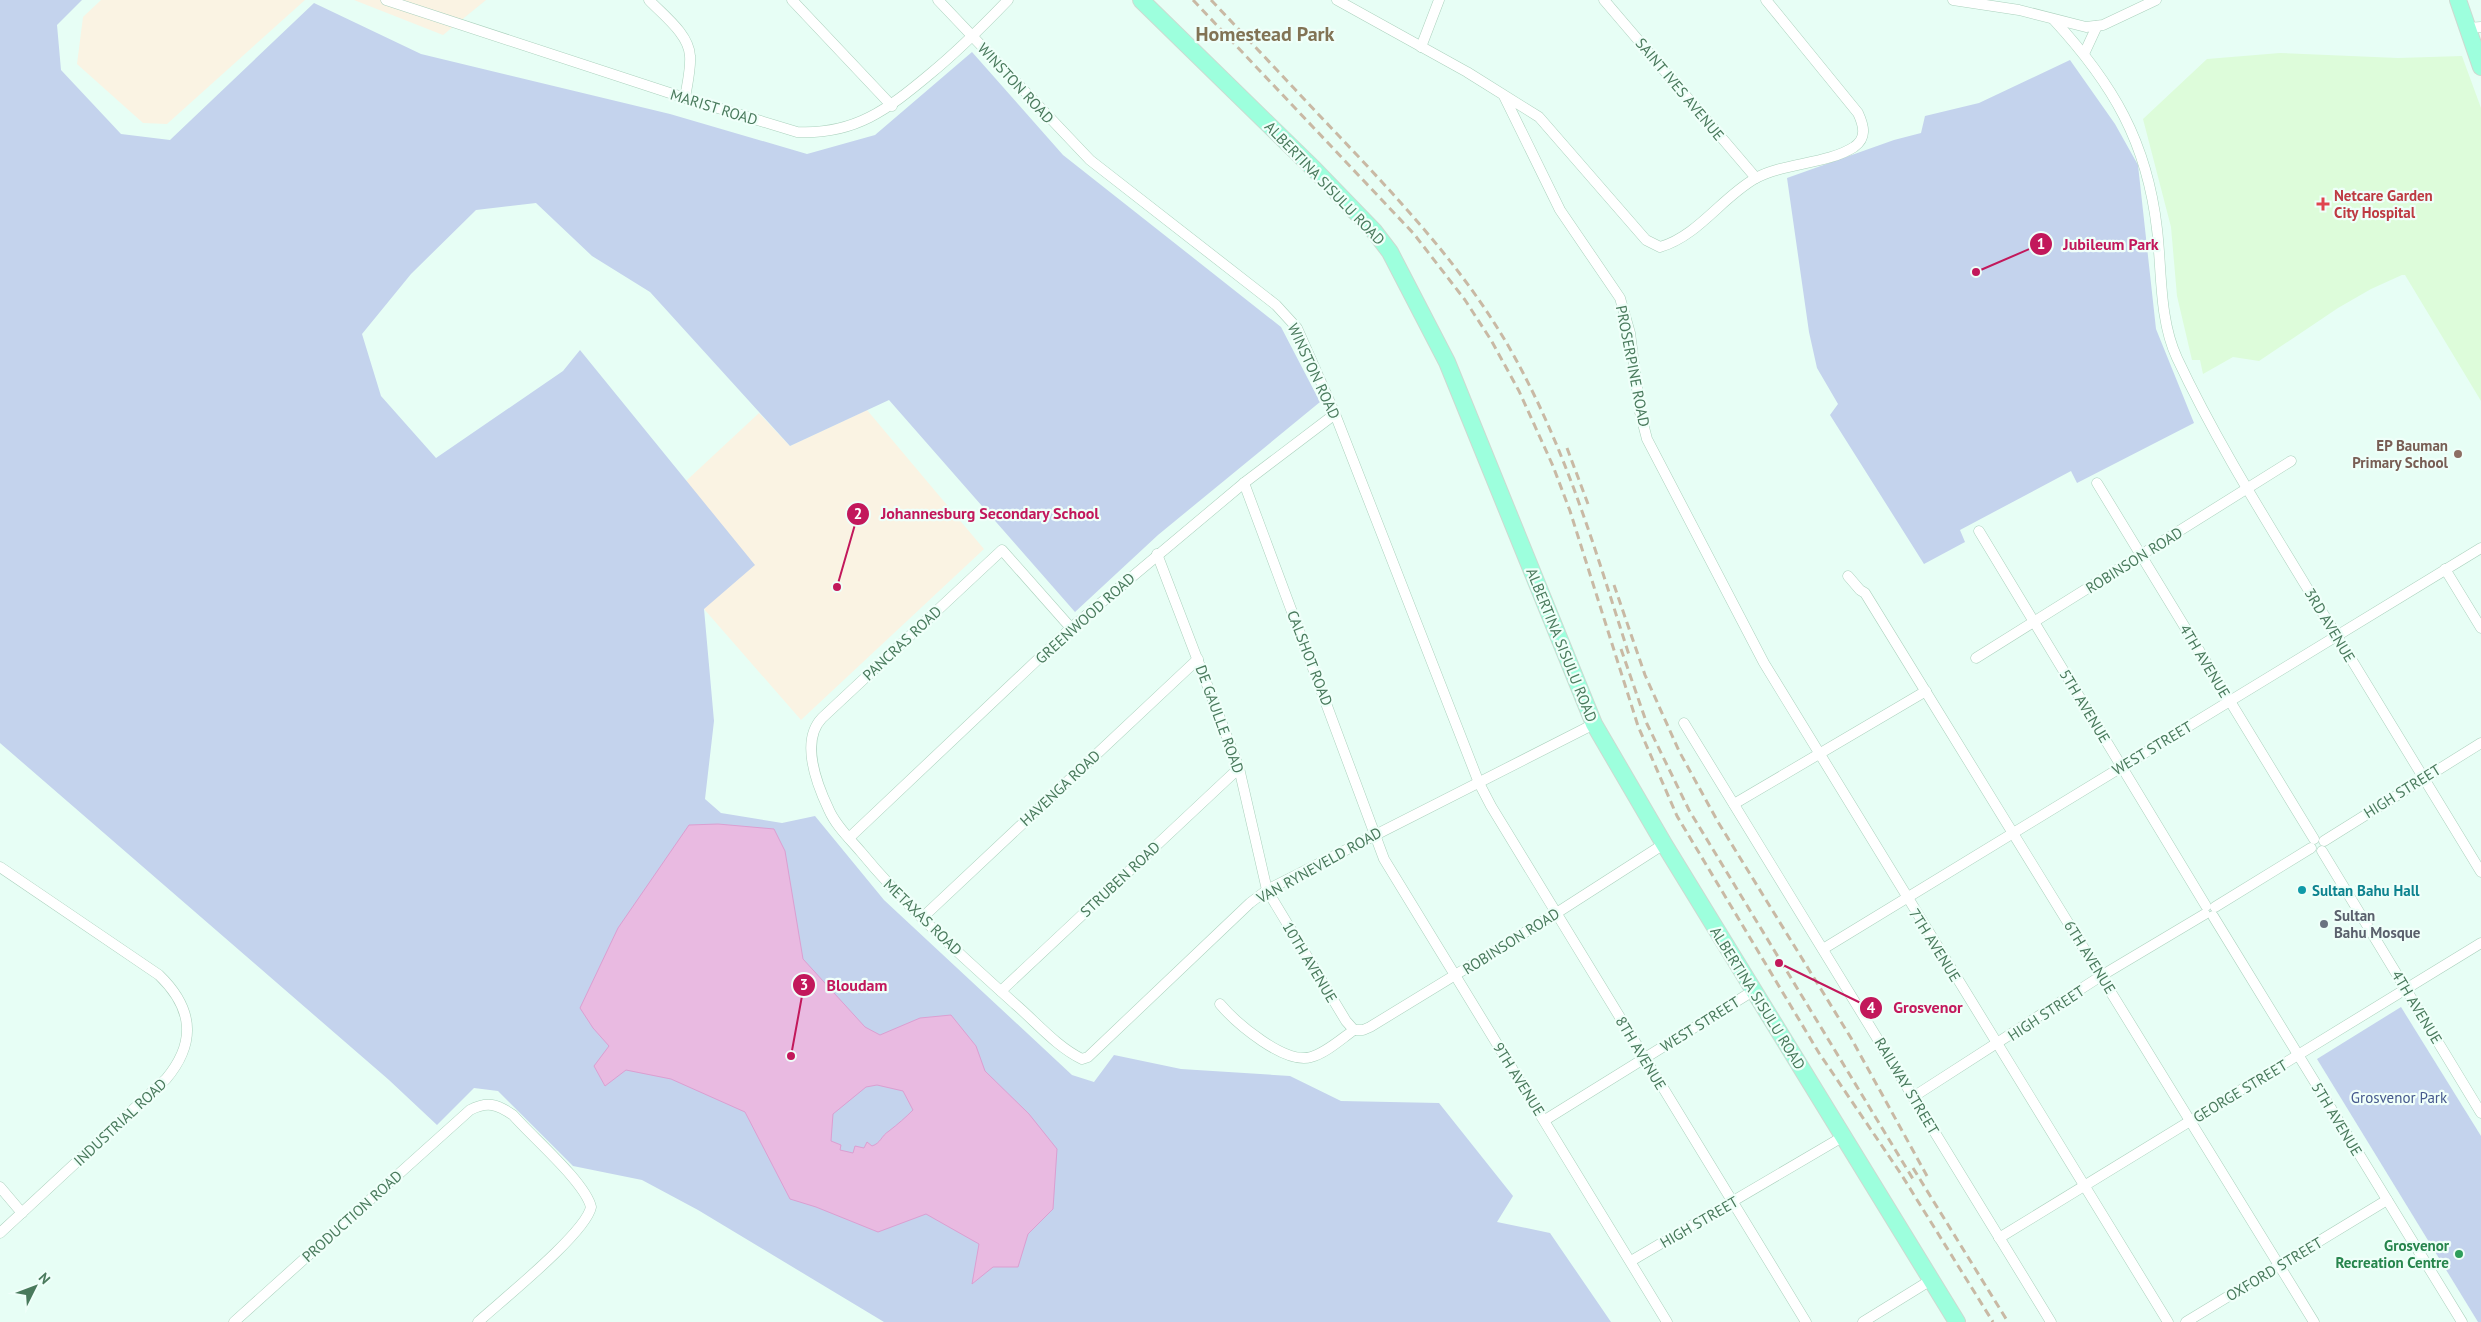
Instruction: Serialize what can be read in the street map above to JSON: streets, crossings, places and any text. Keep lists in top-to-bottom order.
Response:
{
  "streets": {
    "main road": ["ALBERTINA SISULU ROAD"],
    "street": [
      "WINSTON ROAD",
      "SAINT IVES AVENUE",
      "MARIST ROAD",
      "PROSERPINE ROAD",
      "ROBINSON ROAD",
      "GREENWOOD ROAD",
      "3RD AVENUE",
      "PANCRAS ROAD",
      "CALSHOT ROAD",
      "4TH AVENUE",
      "5TH AVENUE",
      "DE GAULLE ROAD",
      "WEST STREET",
      "HAVENGA ROAD",
      "HIGH STREET",
      "VAN RYNEVELD ROAD",
      "STRUBEN ROAD",
      "METAXAS ROAD",
      "7TH AVENUE",
      "6TH AVENUE",
      "10TH AVENUE",
      "8TH AVENUE",
      "9TH AVENUE",
      "RAILWAY STREET",
      "GEORGE STREET",
      "INDUSTRIAL ROAD",
      "PRODUCTION ROAD",
      "OXFORD STREET"
    ]
  },
  "crossings": [
    ["WINSTON ROAD", "MARIST ROAD"],
    ["WINSTON ROAD", "GREENWOOD ROAD"],
    ["WINSTON ROAD", "VAN RYNEVELD ROAD"],
    ["WINSTON ROAD", "8TH AVENUE"],
    ["ALBERTINA SISULU ROAD", "ROBINSON ROAD"],
    ["ALBERTINA SISULU ROAD", "WEST STREET"],
    ["ALBERTINA SISULU ROAD", "HIGH STREET"],
    ["ALBERTINA SISULU ROAD", "VAN RYNEVELD ROAD"],
    ["PROSERPINE ROAD", "7TH AVENUE"],
    ["ROBINSON ROAD", "3RD AVENUE"],
    ["ROBINSON ROAD", "4TH AVENUE"],
    ["ROBINSON ROAD", "5TH AVENUE"],
    ["ROBINSON ROAD", "10TH AVENUE"],
    ["ROBINSON ROAD", "8TH AVENUE"],
    ["ROBINSON ROAD", "9TH AVENUE"],
    ["GREENWOOD ROAD", "PANCRAS ROAD"],
    ["GREENWOOD ROAD", "CALSHOT ROAD"],
    ["GREENWOOD ROAD", "DE GAULLE ROAD"],
    ["GREENWOOD ROAD", "METAXAS ROAD"],
    ["3RD AVENUE", "WEST STREET"],
    ["3RD AVENUE", "HIGH STREET"],
    ["PANCRAS ROAD", "METAXAS ROAD"],
    ["CALSHOT ROAD", "VAN RYNEVELD ROAD"],
    ["CALSHOT ROAD", "9TH AVENUE"],
    ["4TH AVENUE", "WEST STREET"],
    ["4TH AVENUE", "HIGH STREET"],
    ["4TH AVENUE", "GEORGE STREET"],
    ["5TH AVENUE", "WEST STREET"],
    ["5TH AVENUE", "HIGH STREET"],
    ["5TH AVENUE", "GEORGE STREET"],
    ["5TH AVENUE", "OXFORD STREET"],
    ["DE GAULLE ROAD", "HAVENGA ROAD"],
    ["DE GAULLE ROAD", "VAN RYNEVELD ROAD"],
    ["DE GAULLE ROAD", "STRUBEN ROAD"],
    ["DE GAULLE ROAD", "10TH AVENUE"],
    ["WEST STREET", "7TH AVENUE"],
    ["WEST STREET", "6TH AVENUE"],
    ["WEST STREET", "8TH AVENUE"],
    ["WEST STREET", "9TH AVENUE"],
    ["WEST STREET", "RAILWAY STREET"],
    ["HAVENGA ROAD", "METAXAS ROAD"],
    ["HIGH STREET", "7TH AVENUE"],
    ["HIGH STREET", "6TH AVENUE"],
    ["HIGH STREET", "8TH AVENUE"],
    ["HIGH STREET", "9TH AVENUE"],
    ["HIGH STREET", "RAILWAY STREET"],
    ["VAN RYNEVELD ROAD", "METAXAS ROAD"],
    ["VAN RYNEVELD ROAD", "10TH AVENUE"],
    ["VAN RYNEVELD ROAD", "8TH AVENUE"],
    ["VAN RYNEVELD ROAD", "9TH AVENUE"],
    ["STRUBEN ROAD", "METAXAS ROAD"],
    ["7TH AVENUE", "GEORGE STREET"],
    ["6TH AVENUE", "GEORGE STREET"],
    ["6TH AVENUE", "OXFORD STREET"],
    ["RAILWAY STREET", "GEORGE STREET"]
  ],
  "districts": ["Homestead Park"],
  "parks": ["Grosvenor Park"],
  "places": {
    "health": ["Netcare Garden City Hospital"],
    "other": [
      "Jubileum Park",
      "EP Bauman Primary School",
      "Johannesburg Secondary School",
      "Sultan Bahu Hall",
      "Sultan Bahu Mosque",
      "Grosvenor",
      "Bloudam",
      "Grosvenor Recreation Centre"
    ]
  },
  "north": "top right"
}
